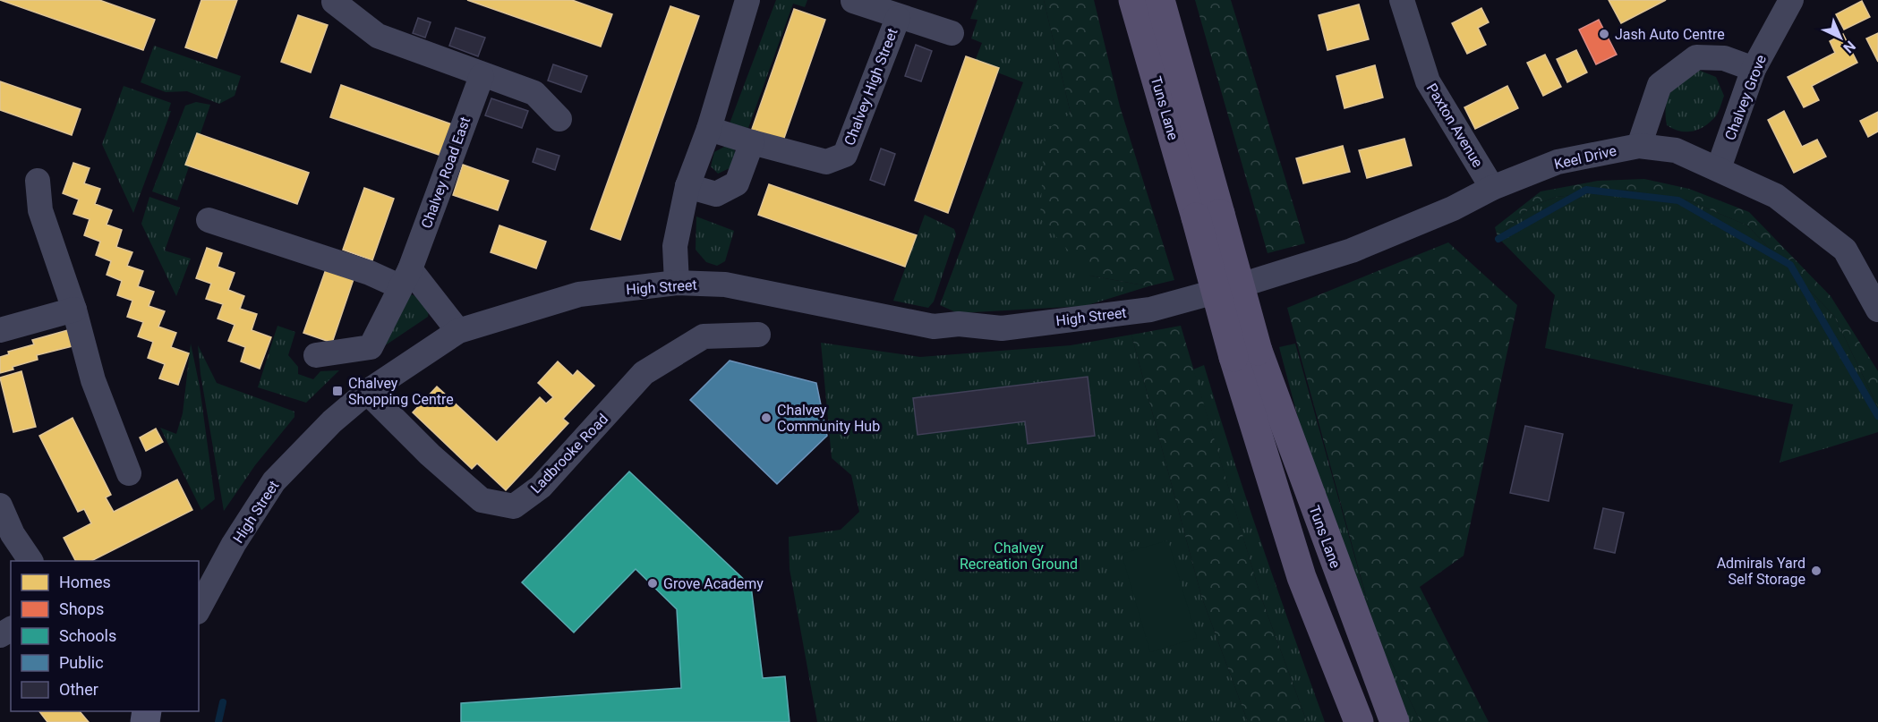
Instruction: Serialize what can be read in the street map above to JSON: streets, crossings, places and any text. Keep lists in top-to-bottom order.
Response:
{
  "streets": {
    "main road": ["Tuns Lane"],
    "street": [
      "Chalvey High Street",
      "Chalvey Grove",
      "Paxton Avenue",
      "Keel Drive",
      "Chalvey Road East",
      "High Street",
      "Ladbrooke Road"
    ]
  },
  "crossings": [
    ["Chalvey Grove", "Keel Drive"],
    ["Paxton Avenue", "Keel Drive"],
    ["Keel Drive", "High Street"],
    ["High Street", "Ladbrooke Road"]
  ],
  "parks": ["Chalvey Recreation Ground"],
  "places": {
    "other": [
      "Jash Auto Centre",
      "Chalvey Community Hub",
      "Admirals Yard Self Storage",
      "Grove Academy"
    ],
    "transit": ["Chalvey Shopping Centre"]
  },
  "legend": [
    "Homes",
    "Shops",
    "Schools",
    "Public",
    "Other"
  ],
  "north": "bottom right"
}
